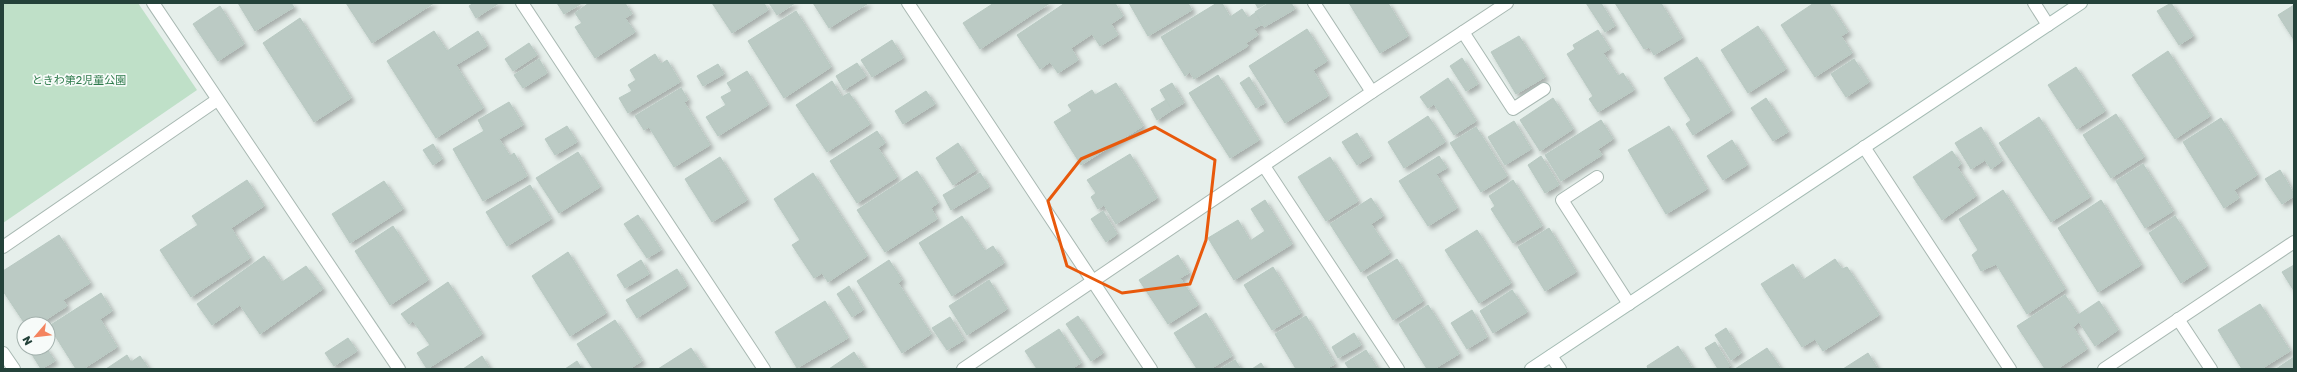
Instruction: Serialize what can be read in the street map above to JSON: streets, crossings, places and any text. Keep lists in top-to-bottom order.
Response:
{
  "parks": ["ときわ第2児童公園"],
  "north": "bottom left"
}
